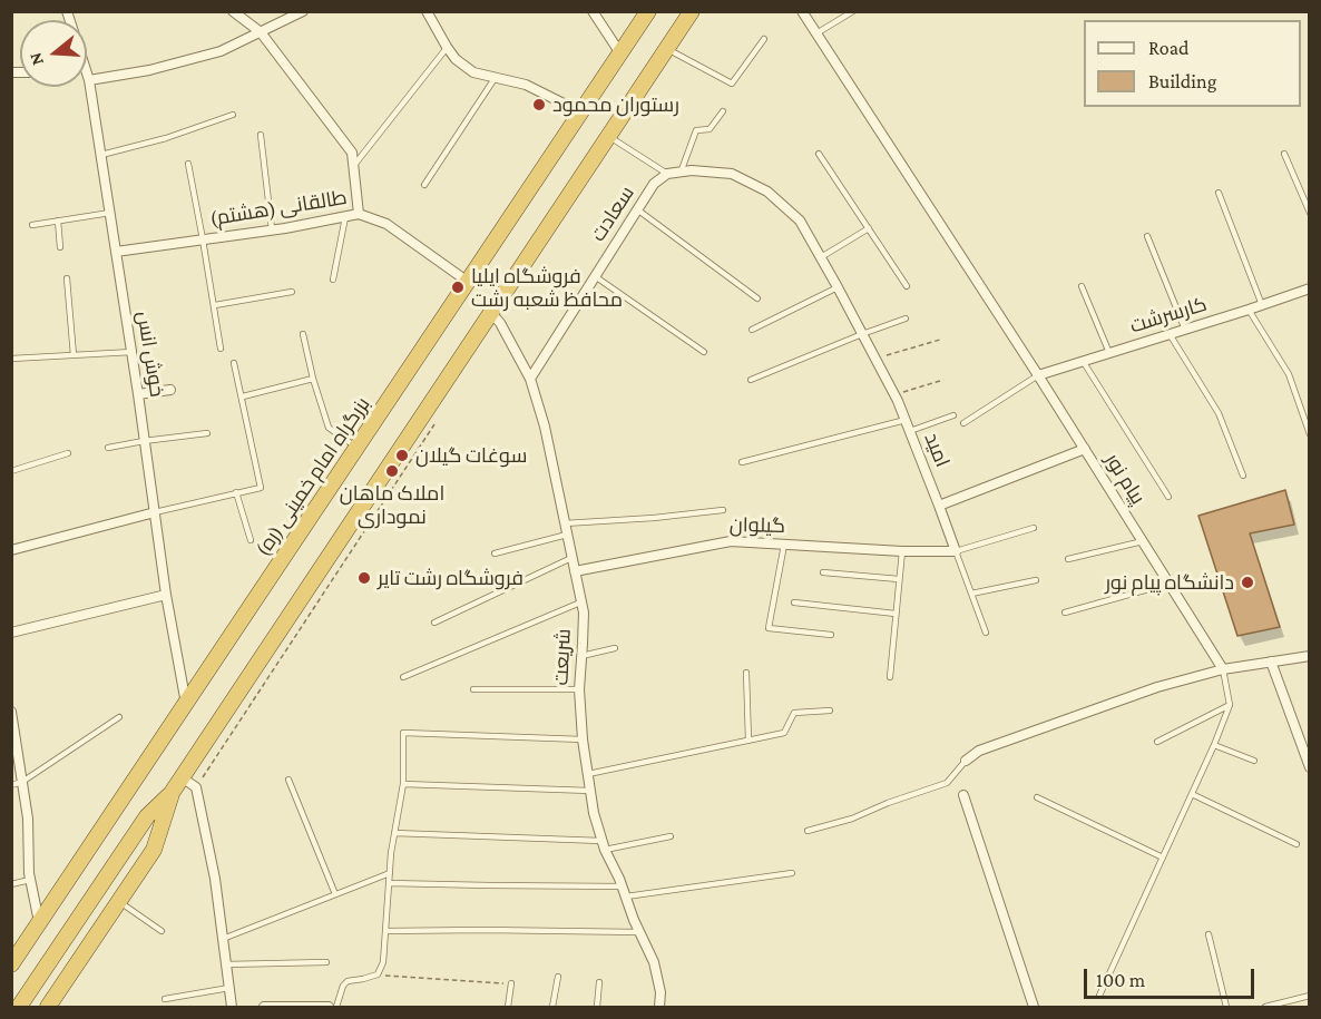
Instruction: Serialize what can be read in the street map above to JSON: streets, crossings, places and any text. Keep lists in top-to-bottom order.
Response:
{
  "streets": {
    "highway": ["بزرگراه امام خمینی (ره)"],
    "street": [
      "طالقانی (هشتم)",
      "سعادت",
      "کارسرشت",
      "خوش انس",
      "امید",
      "پیام نور",
      "گیلوان",
      "شریعت"
    ]
  },
  "crossings": [
    ["طالقانی (هشتم)", "خوش انس"],
    ["طالقانی (هشتم)", "بزرگراه امام خمینی (ره)"],
    ["سعادت", "امید"],
    ["سعادت", "شریعت"],
    ["کارسرشت", "پیام نور"],
    ["خوش انس", "بزرگراه امام خمینی (ره)"],
    ["امید", "گیلوان"],
    ["گیلوان", "شریعت"]
  ],
  "places": [
    "رستوران محمود",
    "فروشگاه ایلیا محافظ شعبه رشت",
    "سوغات گیلان",
    "املاک ماهان نموداری",
    "فروشگاه رشت تاير",
    "دانشگاه پیام نور"
  ],
  "legend": ["Road", "Building"],
  "scale_bar": "100 m",
  "north": "left"
}
